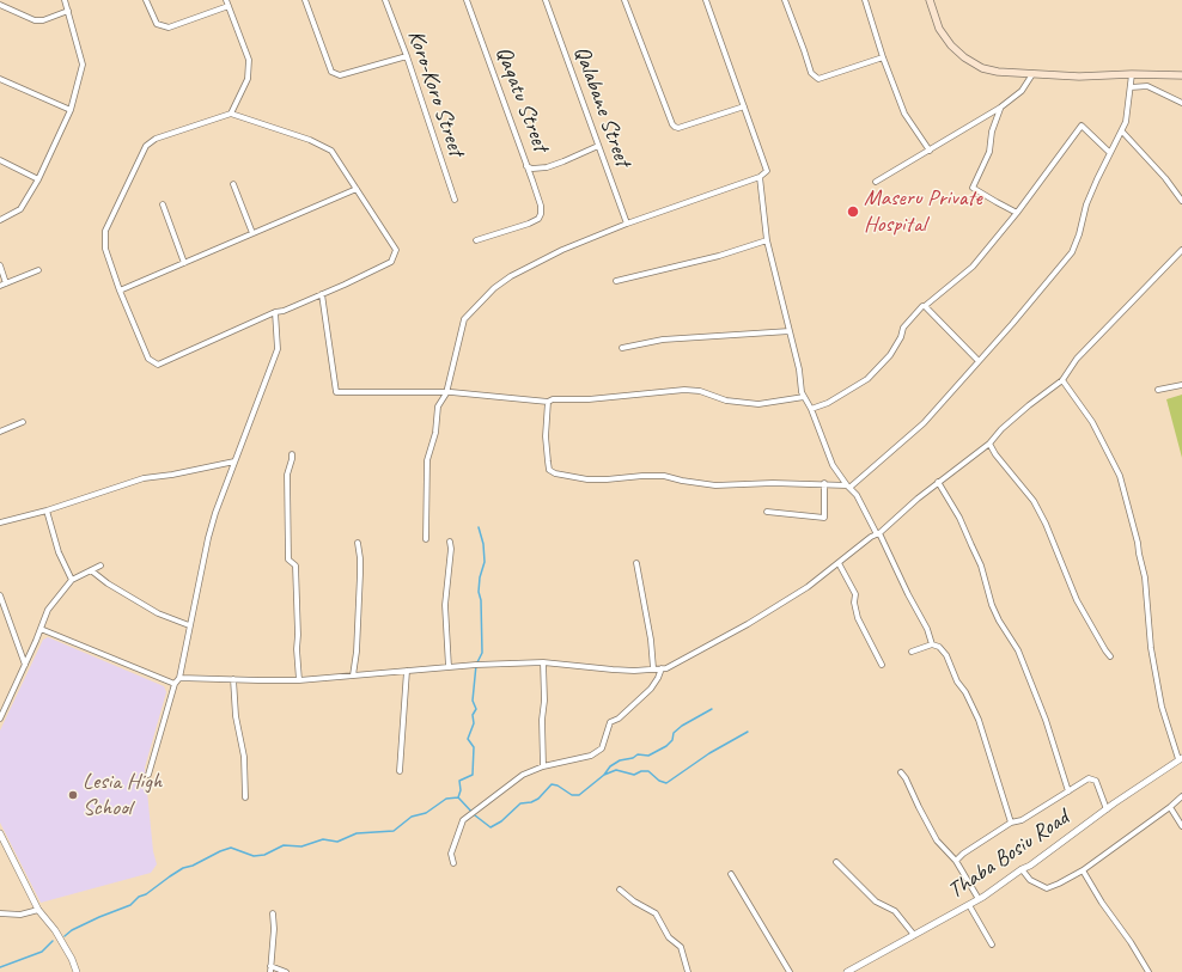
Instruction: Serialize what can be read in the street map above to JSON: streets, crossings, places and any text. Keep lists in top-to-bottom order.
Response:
{
  "streets": {
    "street": [
      "Koro-Koro Street",
      "Qaqatu Street",
      "Qalabane Street",
      "Thaba Bosiu Road"
    ]
  },
  "crossings": [
    ["Qaqatu Street", "Qalabane Street"]
  ],
  "places": ["Maseru Private Hospital", "Lesia High School"]
}
